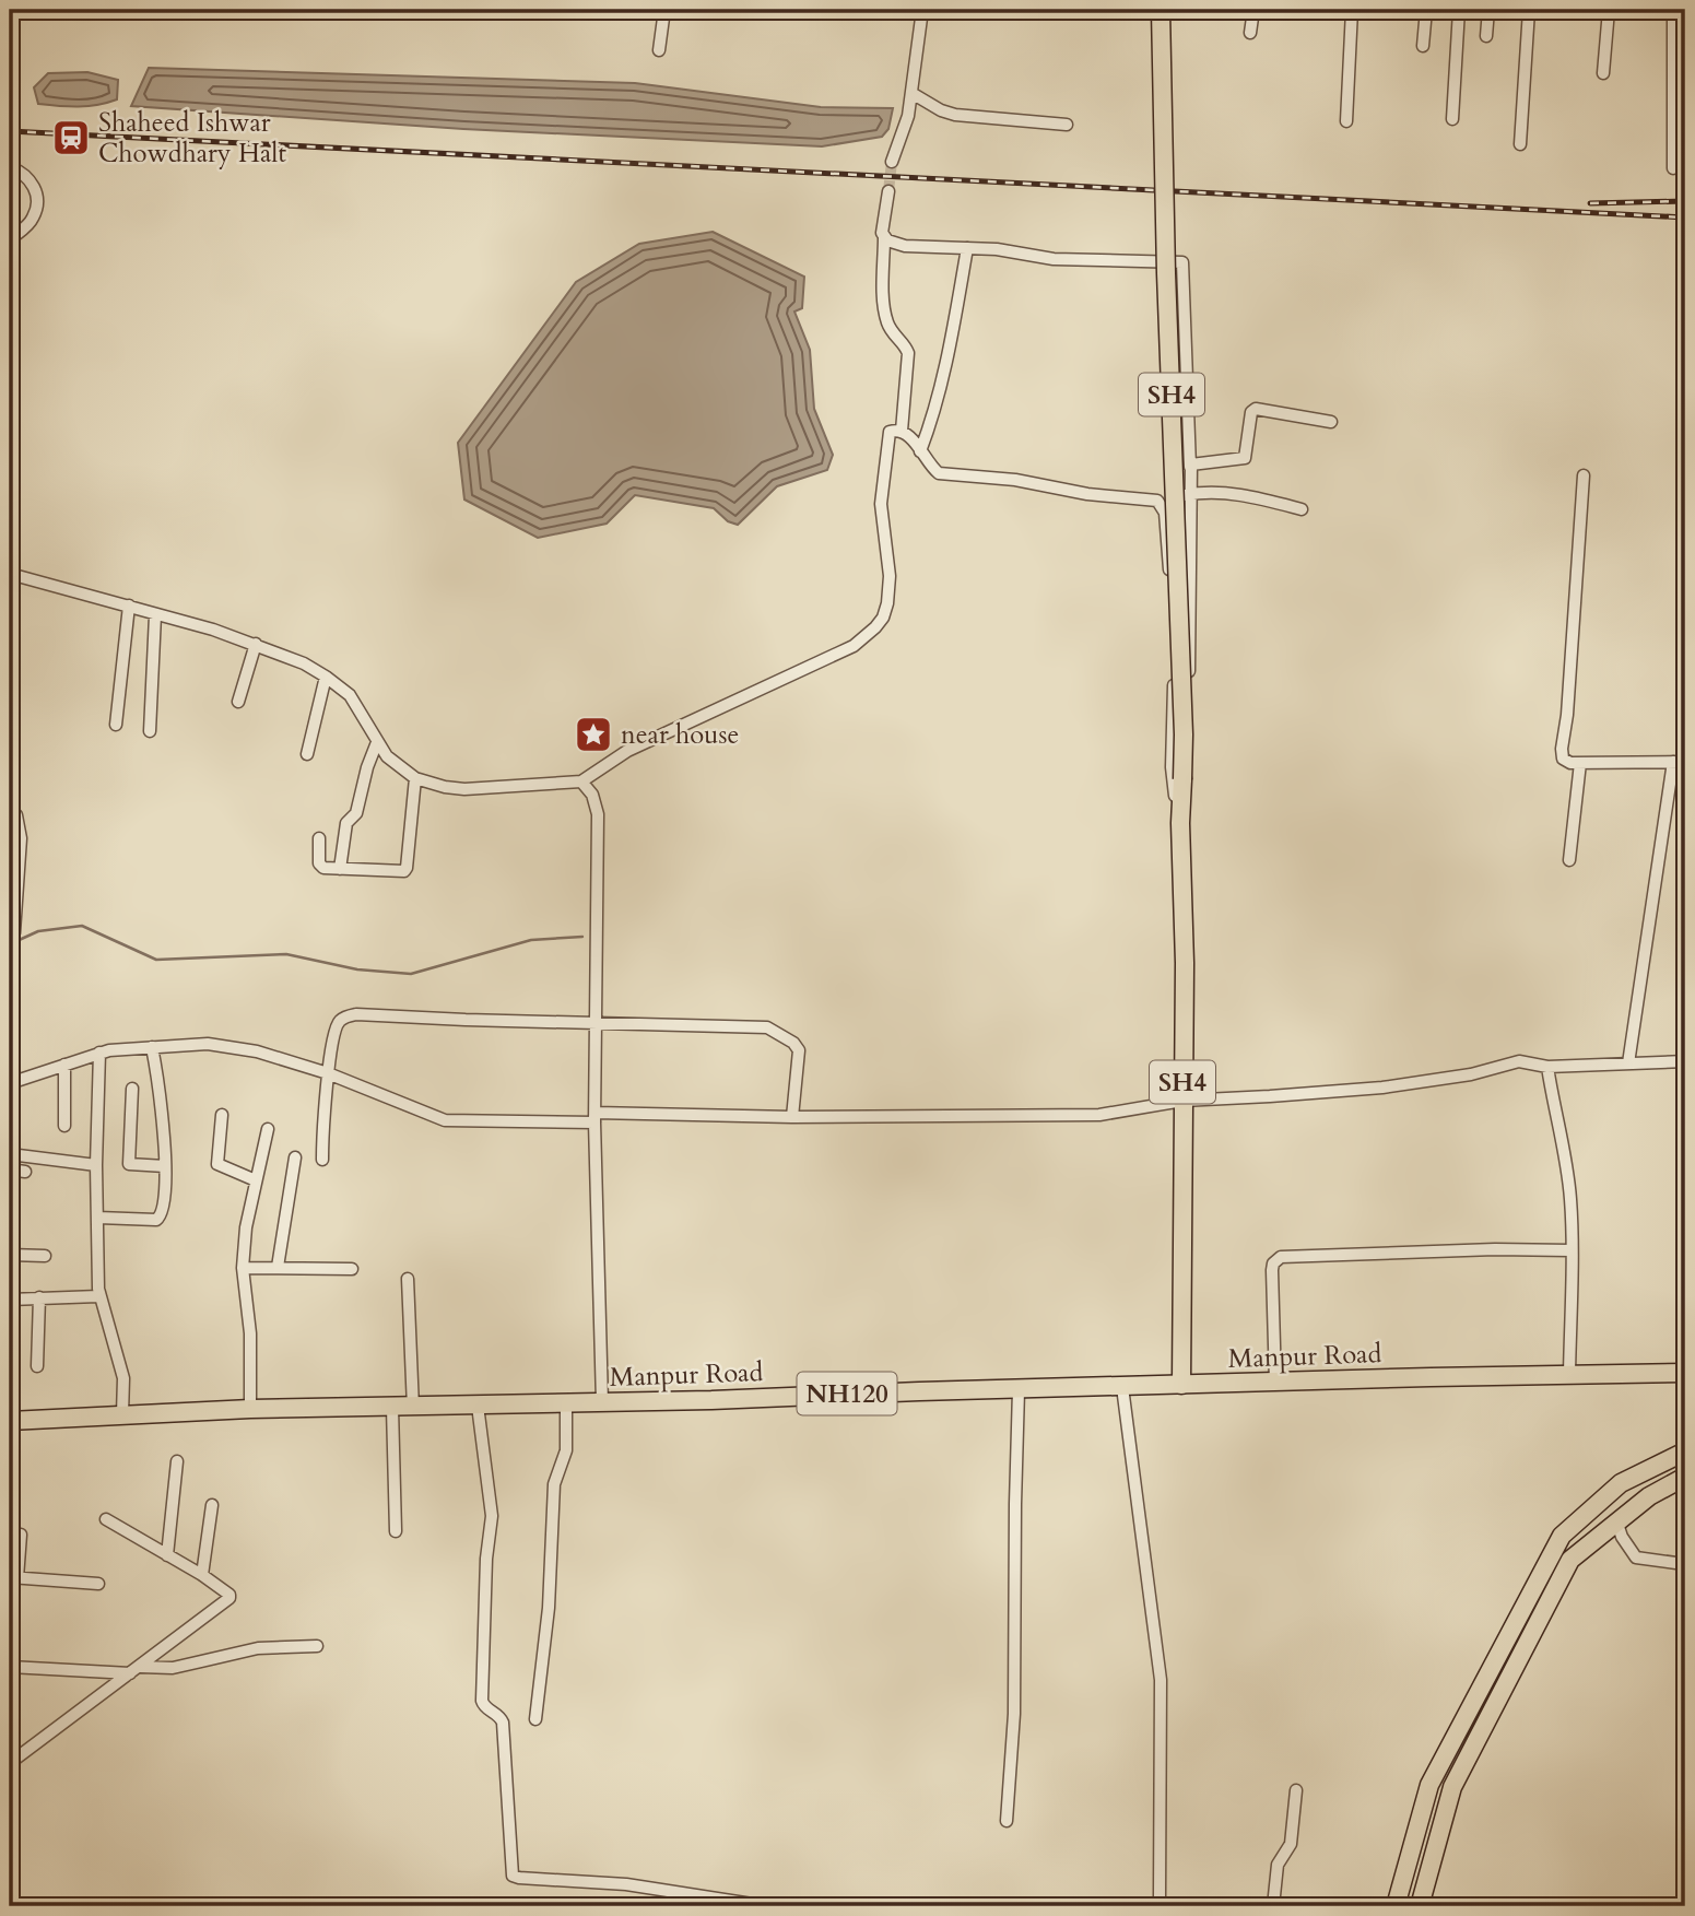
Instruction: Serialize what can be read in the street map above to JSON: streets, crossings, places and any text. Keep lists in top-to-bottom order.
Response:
{
  "streets": {
    "main road": ["SH4", "Manpur Road", "NH120"]
  },
  "crossings": [
    ["SH4", "Manpur Road"]
  ],
  "places": {
    "station": ["Shaheed Ishwar Chowdhary Halt"],
    "place": ["near house"]
  }
}
